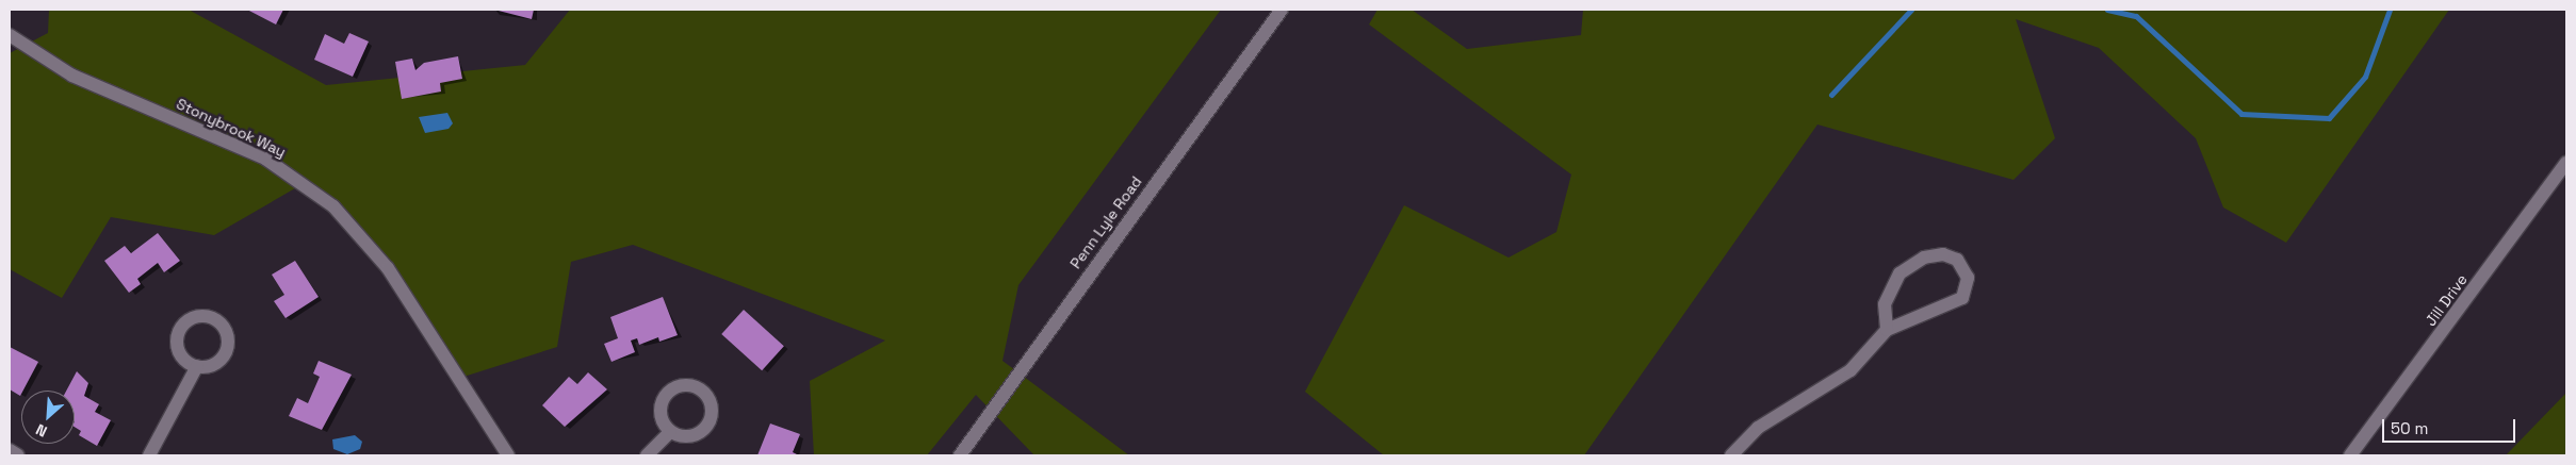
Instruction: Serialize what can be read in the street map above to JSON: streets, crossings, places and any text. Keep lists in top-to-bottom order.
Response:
{
  "streets": {
    "street": ["Stonybrook Way", "Penn Lyle Road", "Jill Drive"]
  },
  "scale_bar": "50 m",
  "north": "bottom left"
}
